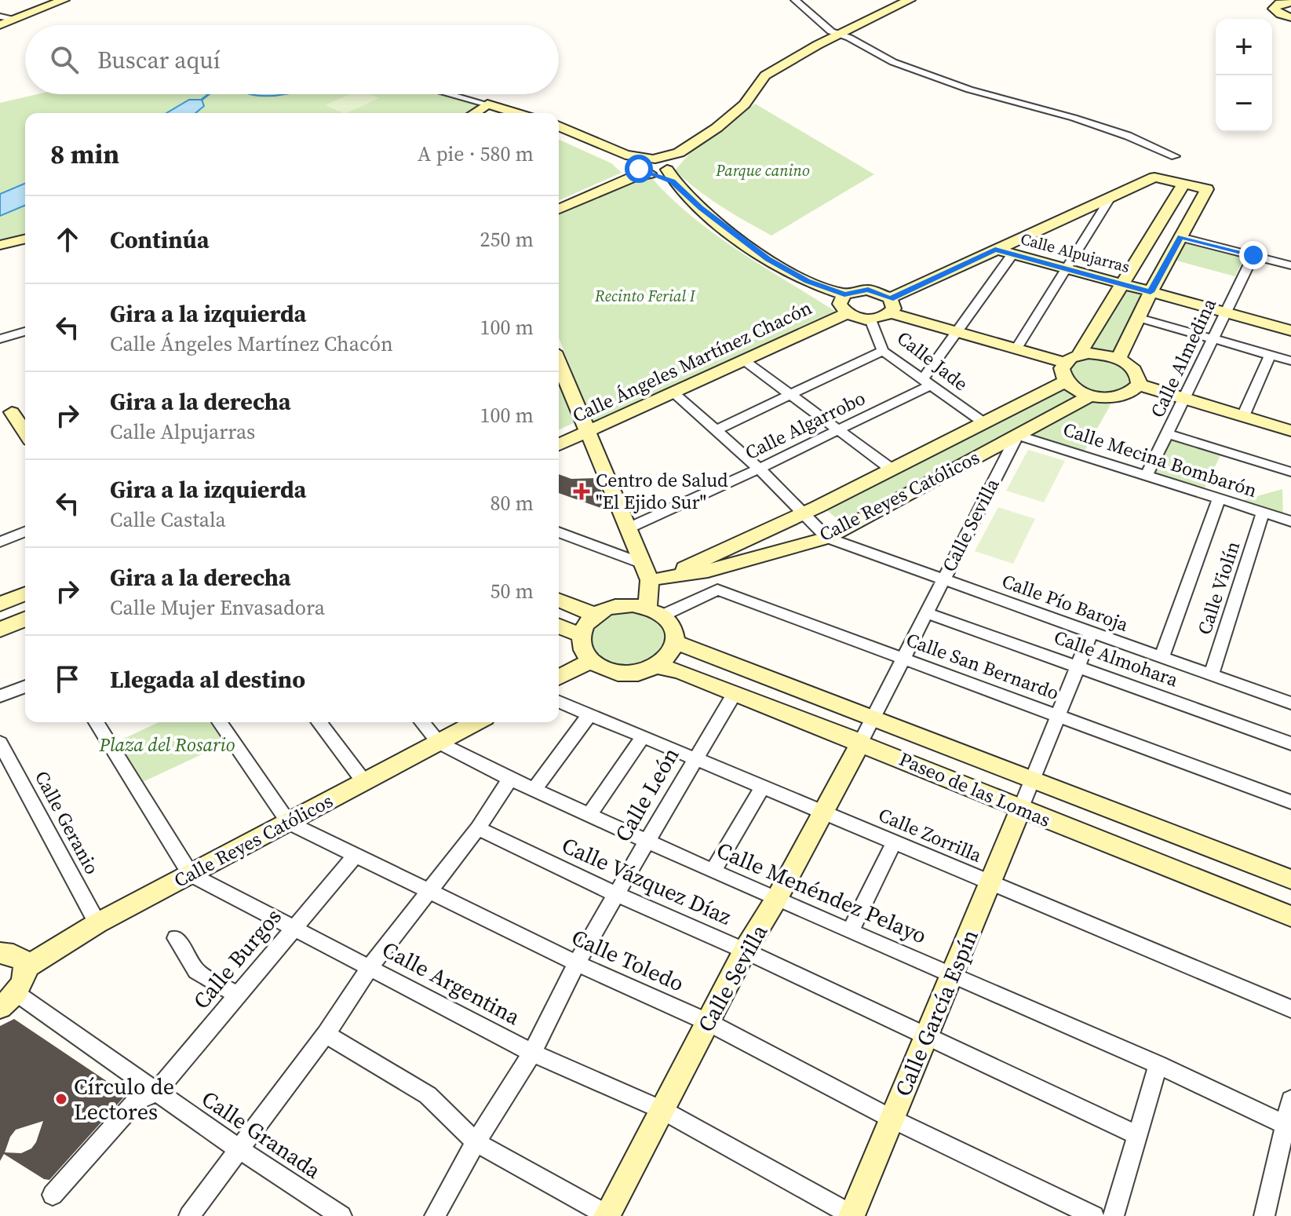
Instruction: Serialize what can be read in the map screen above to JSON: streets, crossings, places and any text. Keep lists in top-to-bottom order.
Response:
{
  "streets": {
    "street": [
      "Calle Alpujarras",
      "Calle Almedina",
      "Calle Jade",
      "Calle Ángeles Martínez Chacón",
      "Calle Algarrobo",
      "Calle Mecina Bombarón",
      "Calle Reyes Católicos",
      "Calle Sevilla",
      "Calle Violín",
      "Calle Pío Baroja",
      "Calle Almohara",
      "Calle San Bernardo",
      "Paseo de las Lomas",
      "Calle León",
      "Calle Geranio",
      "Calle Zorrilla",
      "Calle Vázquez Díaz",
      "Calle Menéndez Pelayo",
      "Calle Burgos",
      "Calle Toledo",
      "Calle Argentina",
      "Calle García Espín",
      "Calle Granada"
    ]
  },
  "crossings": [
    ["Calle Alpujarras", "Calle Almedina"],
    ["Calle Alpujarras", "Calle Algarrobo"],
    ["Calle Almedina", "Calle Mecina Bombarón"],
    ["Calle Jade", "Calle Algarrobo"],
    ["Calle Jade", "Calle Reyes Católicos"],
    ["Calle Mecina Bombarón", "Calle Reyes Católicos"],
    ["Calle Mecina Bombarón", "Calle Sevilla"],
    ["Calle Mecina Bombarón", "Calle Violín"],
    ["Calle Reyes Católicos", "Calle Sevilla"],
    ["Calle Reyes Católicos", "Calle Pío Baroja"],
    ["Calle Reyes Católicos", "Calle Geranio"],
    ["Calle Reyes Católicos", "Calle Menéndez Pelayo"],
    ["Calle Reyes Católicos", "Calle Toledo"],
    ["Calle Reyes Católicos", "Calle Argentina"],
    ["Calle Sevilla", "Calle Pío Baroja"],
    ["Calle Sevilla", "Calle Almohara"],
    ["Calle Sevilla", "Calle San Bernardo"],
    ["Calle Sevilla", "Paseo de las Lomas"],
    ["Calle Sevilla", "Calle Zorrilla"],
    ["Calle Sevilla", "Calle Vázquez Díaz"],
    ["Calle Sevilla", "Calle Menéndez Pelayo"],
    ["Calle Sevilla", "Calle Toledo"],
    ["Calle Sevilla", "Calle Argentina"],
    ["Calle Violín", "Calle Pío Baroja"],
    ["Calle San Bernardo", "Paseo de las Lomas"],
    ["Paseo de las Lomas", "Calle León"],
    ["Paseo de las Lomas", "Calle García Espín"],
    ["Calle León", "Calle Zorrilla"],
    ["Calle León", "Calle Vázquez Díaz"],
    ["Calle León", "Calle Menéndez Pelayo"],
    ["Calle León", "Calle Toledo"],
    ["Calle León", "Calle Argentina"],
    ["Calle Zorrilla", "Calle García Espín"],
    ["Calle Vázquez Díaz", "Calle García Espín"],
    ["Calle Menéndez Pelayo", "Calle García Espín"],
    ["Calle Burgos", "Calle Toledo"],
    ["Calle Burgos", "Calle Argentina"],
    ["Calle Burgos", "Calle Granada"],
    ["Calle Toledo", "Calle García Espín"],
    ["Calle Argentina", "Calle García Espín"]
  ],
  "parks": ["Parque canino", "Recinto Ferial I", "Plaza del Rosario"],
  "places": {
    "health": ["Centro de Salud \"El Ejido Sur\""],
    "other": ["Círculo de Lectores"]
  },
  "page": {
    "map_buttons": ["+", "−"],
    "search": "Buscar aquí",
    "heading": ["8 min", "A pie · 580 m"],
    "list": [
      ["Continúa", "250 m"],
      ["Gira a la izquierda", "Calle Ángeles Martínez Chacón", "100 m"],
      ["Gira a la derecha", "Calle Alpujarras", "100 m"],
      ["Gira a la izquierda", "Calle Castala", "80 m"],
      ["Gira a la derecha", "Calle Mujer Envasadora", "50 m"],
      "Llegada al destino"
    ]
  }
}
